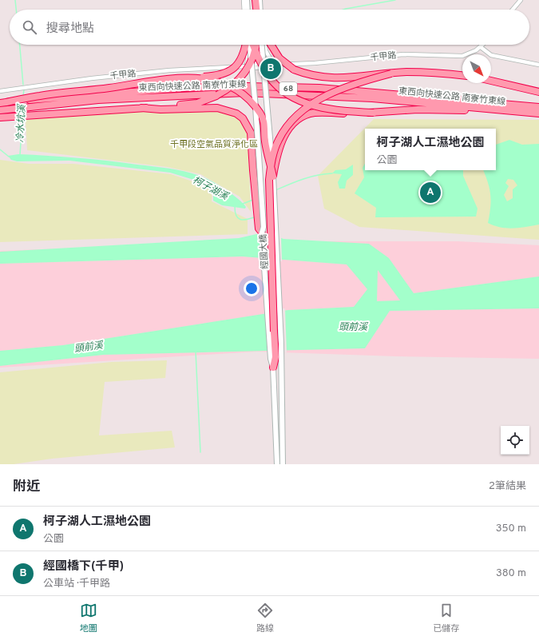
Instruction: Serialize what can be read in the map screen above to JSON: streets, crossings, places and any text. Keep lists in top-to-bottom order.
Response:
{
  "streets": {
    "highway": ["東西向快速公路 南寮竹東線", "68"],
    "main road": ["經國大橋"],
    "street": ["千甲路"]
  },
  "water": ["冷水坑溪", "柯子湖溪", "頭前溪"],
  "parks": ["千甲段空氣品質淨化區"],
  "north": "bottom right",
  "page": {
    "search": "搜尋地點",
    "pins": ["B", "A"],
    "popup": ["柯子湖人工濕地公園", "公園"],
    "heading": ["附近", "2筆結果"],
    "list": [
      {
        "mark": "A",
        "name": "柯子湖人工濕地公園",
        "note": "公園",
        "value": "350 m"
      },
      {
        "mark": "B",
        "name": "經國橋下(千甲)",
        "note": "公車站 · 千甲路",
        "value": "380 m"
      }
    ],
    "nav": ["地圖", "路線", "已儲存"]
  }
}
